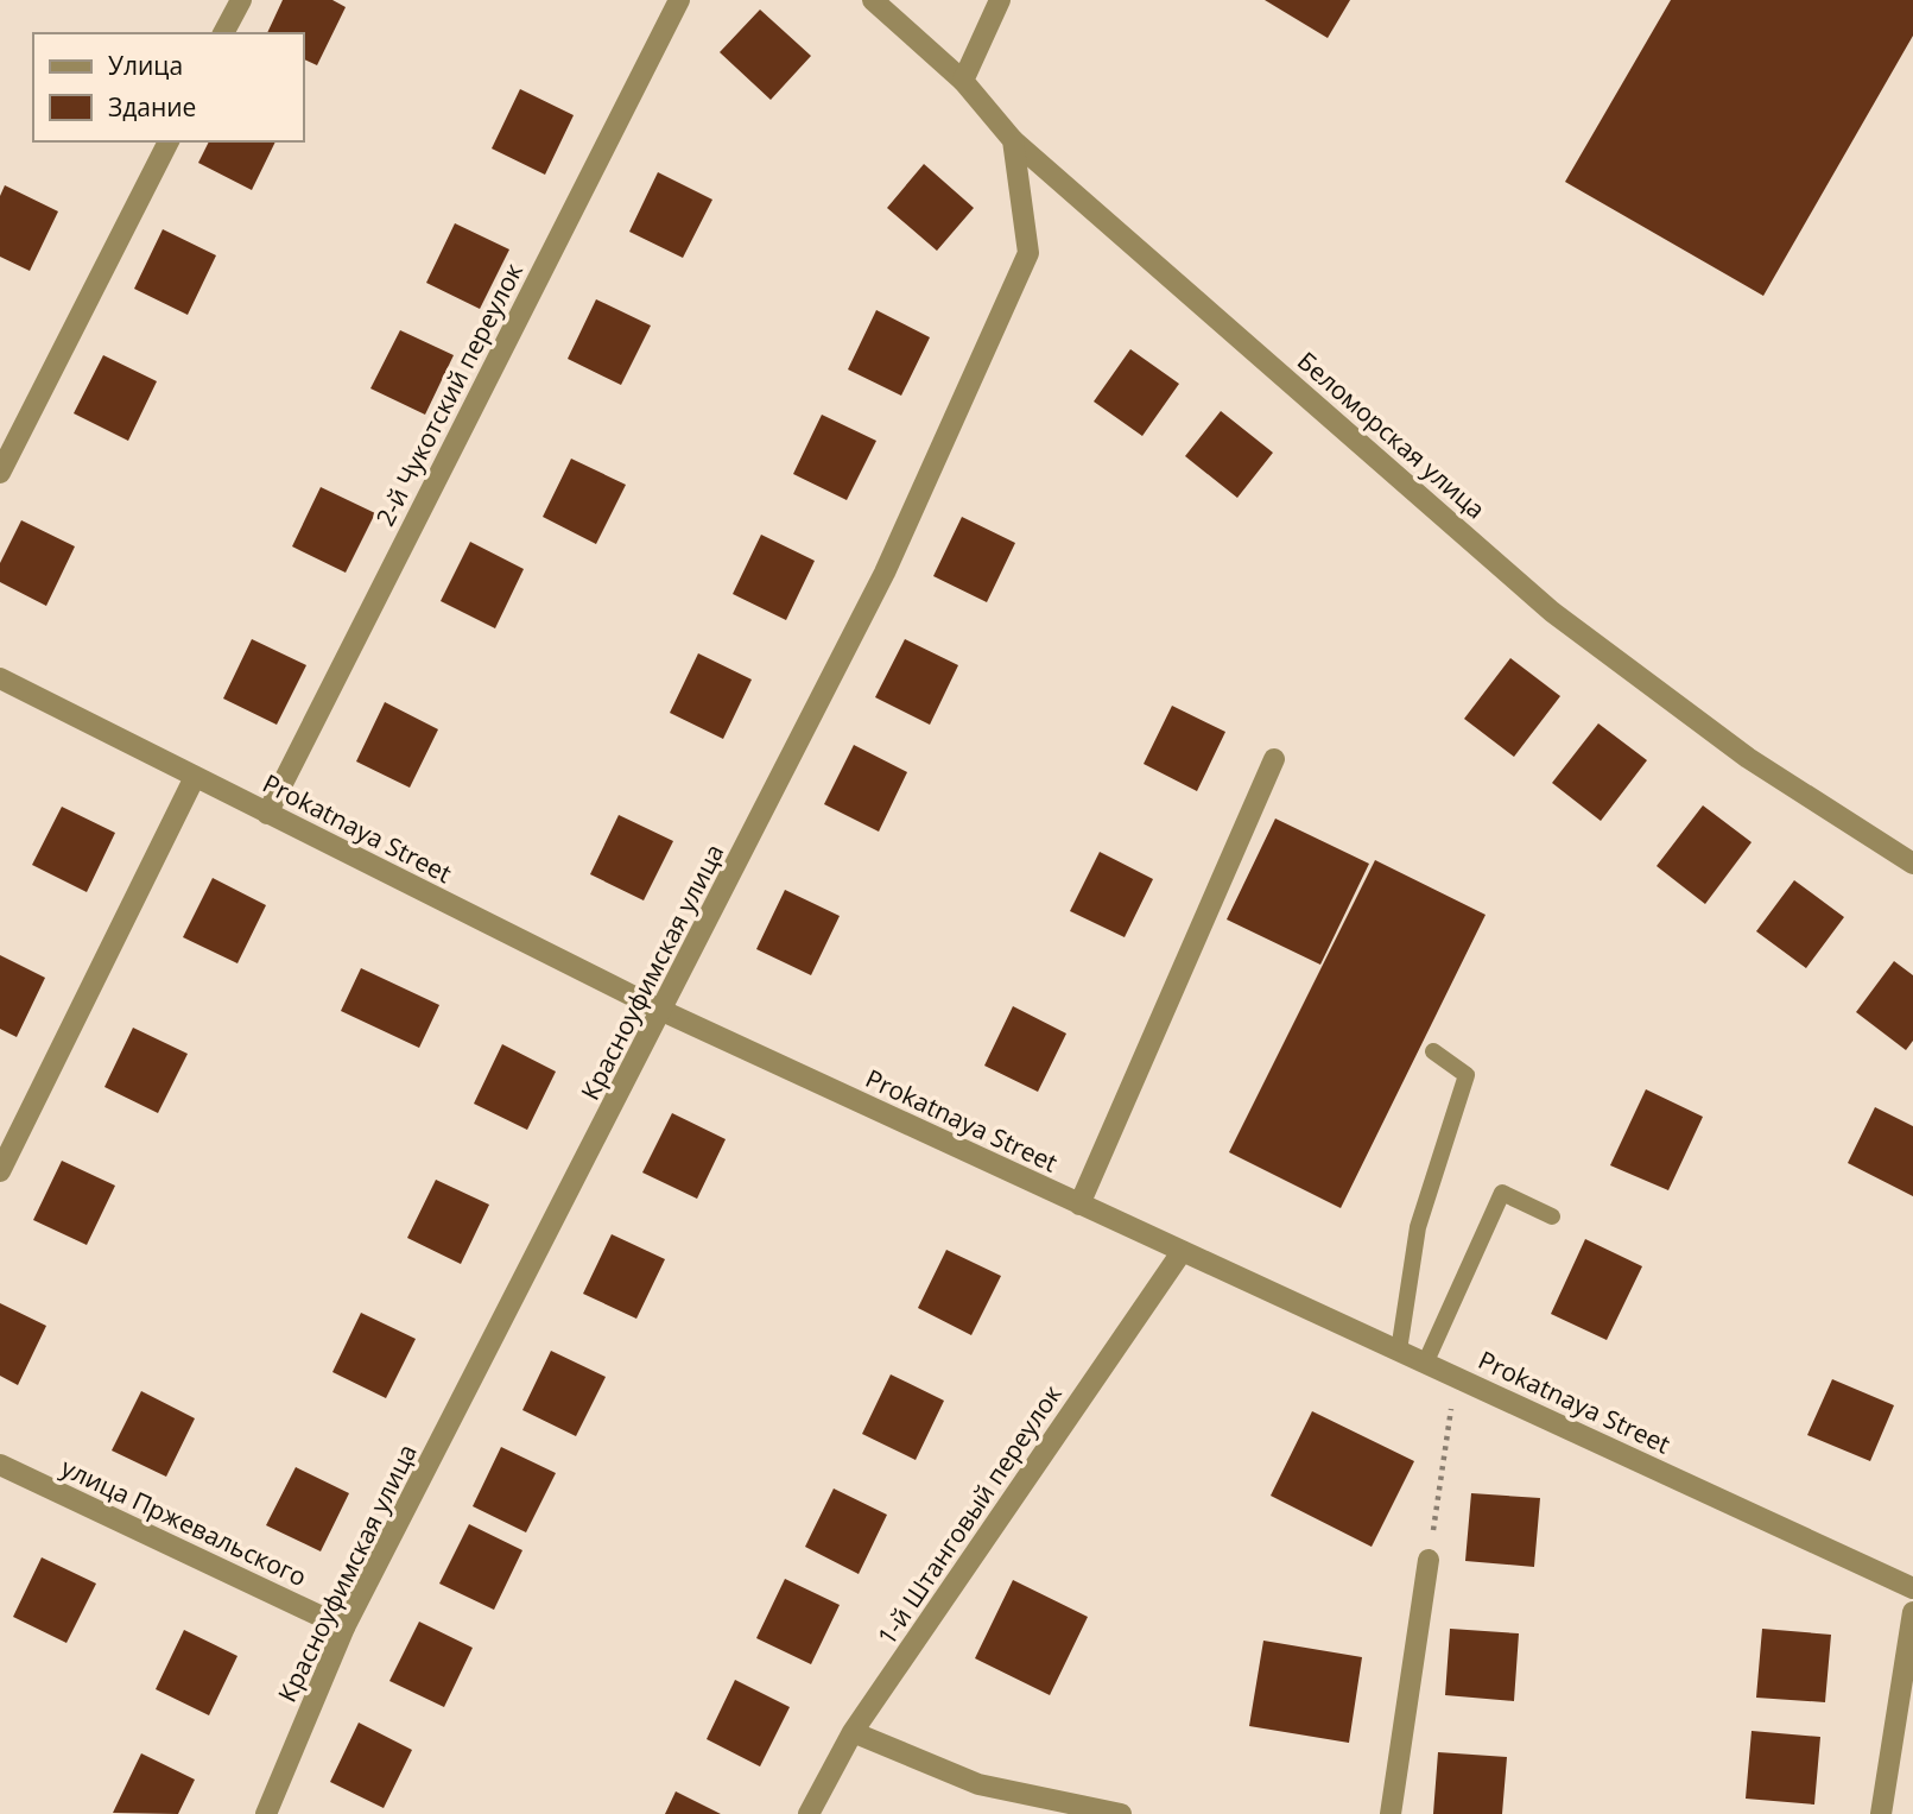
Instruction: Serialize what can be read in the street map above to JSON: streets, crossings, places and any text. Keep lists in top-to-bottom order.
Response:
{
  "streets": {
    "street": [
      "2-й Чукотский переулок",
      "Беломорская улица",
      "Prokatnaya Street",
      "Красноуфимская улица",
      "1-й Штанговый переулок",
      "улица Пржевальского"
    ]
  },
  "crossings": [
    ["2-й Чукотский переулок", "Prokatnaya Street"],
    ["Беломорская улица", "Красноуфимская улица"],
    ["Prokatnaya Street", "Красноуфимская улица"],
    ["Prokatnaya Street", "1-й Штанговый переулок"],
    ["Красноуфимская улица", "улица Пржевальского"]
  ],
  "legend": ["Улица", "Здание"]
}
